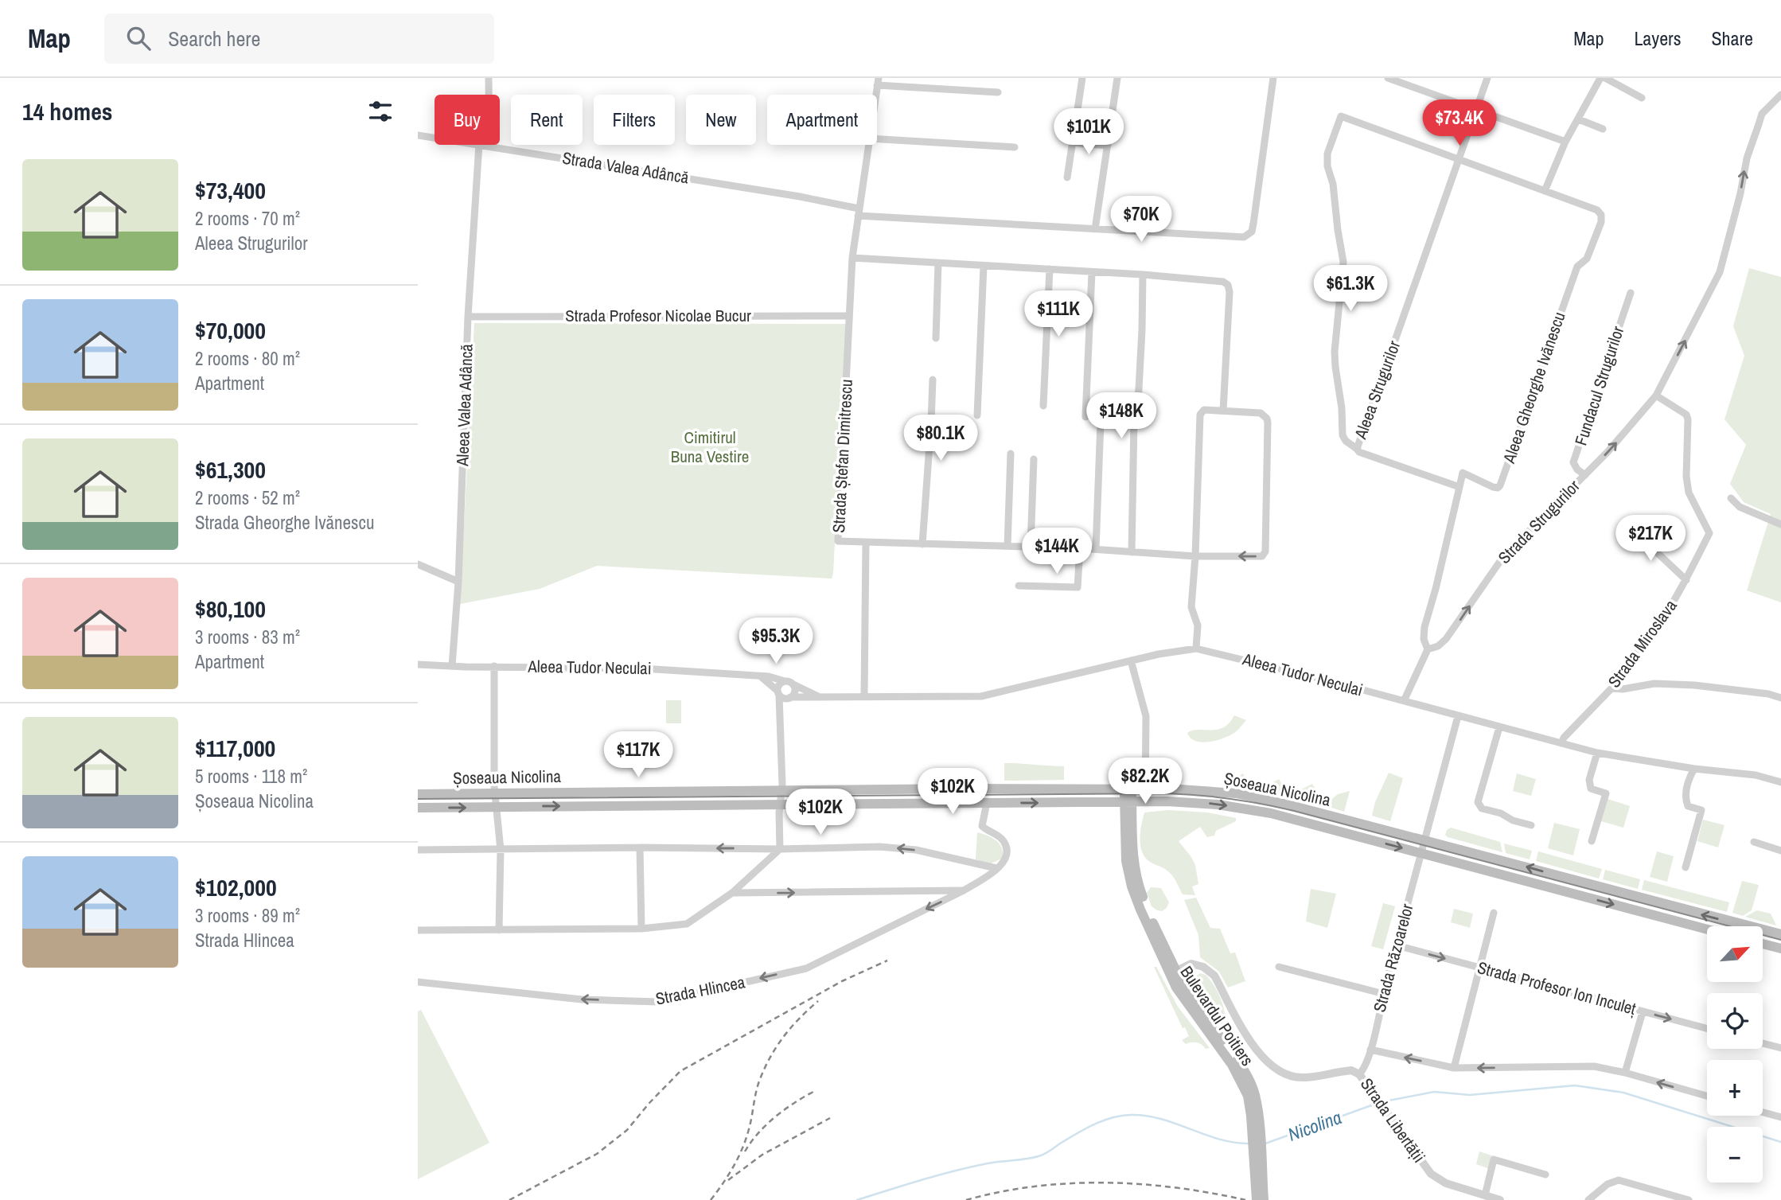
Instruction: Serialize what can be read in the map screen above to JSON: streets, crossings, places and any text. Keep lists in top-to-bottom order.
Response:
{
  "streets": {
    "main road": ["Șoseaua Nicolina", "Bulevardul Poitiers"],
    "street": [
      "Strada Valea Adâncă",
      "Strada Profesor Nicolae Bucur",
      "Fundacul Strugurilor",
      "Aleea Gheorghe Ivănescu",
      "Aleea Strugurilor",
      "Aleea Valea Adâncă",
      "Strada Ștefan Dimitrescu",
      "Strada Strugurilor",
      "Strada Miroslava",
      "Aleea Tudor Neculai",
      "Strada Răzoarelor",
      "Strada Profesor Ion Inculeț",
      "Strada Hlincea",
      "Strada Libertății"
    ]
  },
  "crossings": [
    ["Strada Valea Adâncă", "Strada Ștefan Dimitrescu"],
    ["Strada Profesor Nicolae Bucur", "Aleea Valea Adâncă"],
    ["Strada Profesor Nicolae Bucur", "Strada Ștefan Dimitrescu"],
    ["Fundacul Strugurilor", "Strada Strugurilor"],
    ["Aleea Gheorghe Ivănescu", "Aleea Strugurilor"],
    ["Aleea Valea Adâncă", "Aleea Tudor Neculai"],
    ["Strada Ștefan Dimitrescu", "Aleea Tudor Neculai"],
    ["Strada Strugurilor", "Strada Miroslava"],
    ["Strada Miroslava", "Aleea Tudor Neculai"],
    ["Șoseaua Nicolina", "Strada Răzoarelor"],
    ["Șoseaua Nicolina", "Bulevardul Poitiers"],
    ["Strada Răzoarelor", "Strada Profesor Ion Inculeț"],
    ["Strada Răzoarelor", "Strada Libertății"],
    ["Bulevardul Poitiers", "Strada Libertății"]
  ],
  "one_way": ["Strada Strugurilor", "Strada Profesor Ion Inculeț"],
  "water": ["Nicolina"],
  "parks": ["Cimitirul Buna Vestire"],
  "north": "top right",
  "page": {
    "header": "Map",
    "search": "Search here",
    "nav": ["Map", "Layers", "Share"],
    "heading": "14 homes",
    "chip": [
      "Buy",
      "Rent",
      "Filters",
      "New",
      "Apartment"
    ],
    "price": [
      "$73.4K",
      "$101K",
      "$70K",
      "$61.3K",
      "$111K",
      "$148K",
      "$80.1K",
      "$217K",
      "$144K",
      "$95.3K",
      "$117K",
      "$82.2K",
      "$102K",
      "$102K"
    ],
    "list": [
      {
        "name": "$73,400",
        "note": "2 rooms · 70 m² · Aleea Strugurilor"
      },
      {
        "name": "$70,000",
        "note": "2 rooms · 80 m² · Apartment"
      },
      {
        "name": "$61,300",
        "note": "2 rooms · 52 m² · Strada Gheorghe Ivănescu"
      },
      {
        "name": "$80,100",
        "note": "3 rooms · 83 m² · Apartment"
      },
      {
        "name": "$117,000",
        "note": "5 rooms · 118 m² · Șoseaua Nicolina"
      },
      {
        "name": "$102,000",
        "note": "3 rooms · 89 m² · Strada Hlincea"
      }
    ],
    "map_buttons": ["+", "−"]
  }
}
